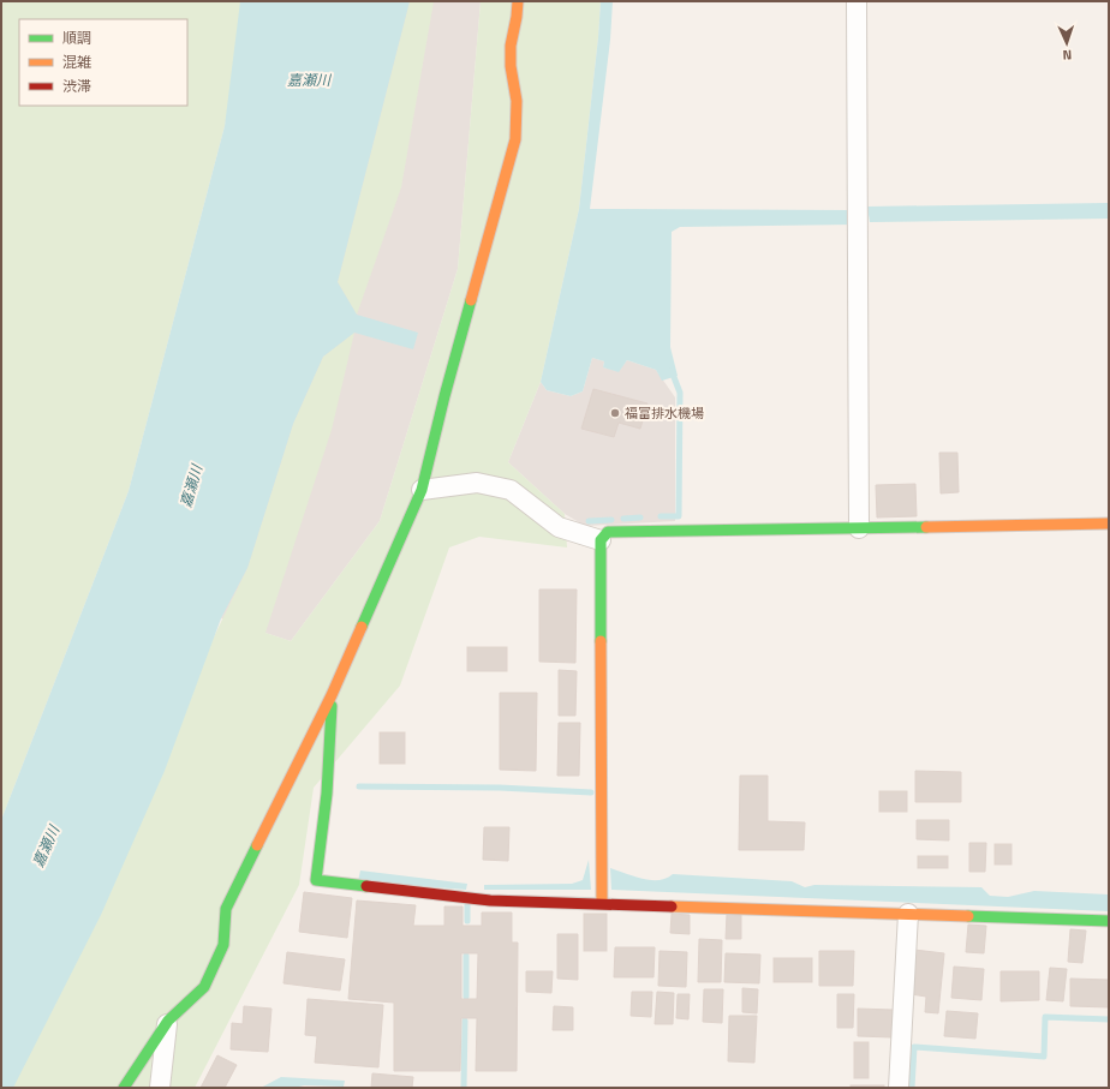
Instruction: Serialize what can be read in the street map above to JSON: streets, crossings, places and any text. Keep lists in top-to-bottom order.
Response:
{
  "water": ["嘉瀬川"],
  "places": ["福富排水機場"],
  "legend": ["順調", "混雑", "渋滞"],
  "north": "bottom"
}
